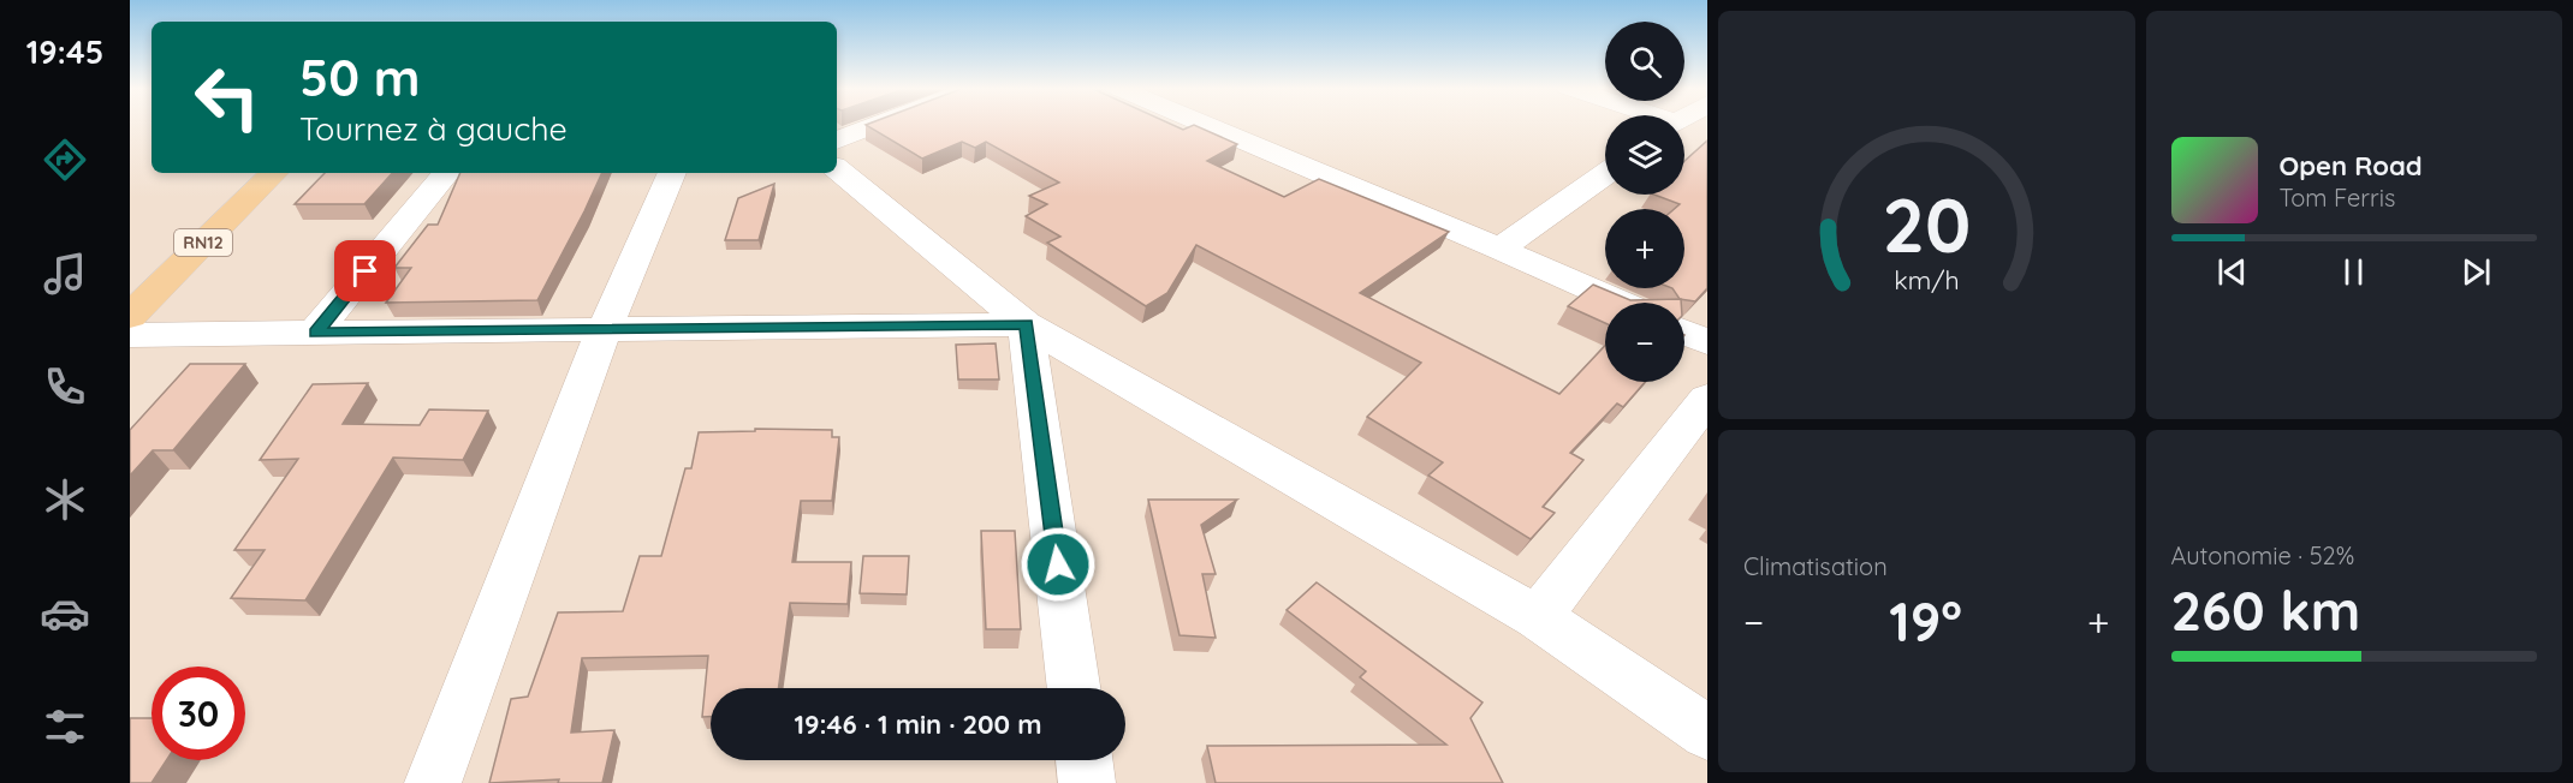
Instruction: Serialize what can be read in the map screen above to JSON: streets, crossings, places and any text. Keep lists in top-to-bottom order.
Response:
{
  "streets": {
    "main road": ["RN12"]
  },
  "page": {
    "tabs": "19:45",
    "map_buttons": ["+", "−"],
    "turn": ["50 m", "Tournez à gauche"],
    "song": ["Open Road", "Tom Ferris"],
    "tile": [
      "Climatisation",
      ["Autonomie · 52%", "260 km"]
    ],
    "heat": ["−", "19°", "+"],
    "limit": "30",
    "trip": "19:46 · 1 min · 200 m",
    "gauge": ["20", "km/h"]
  }
}
